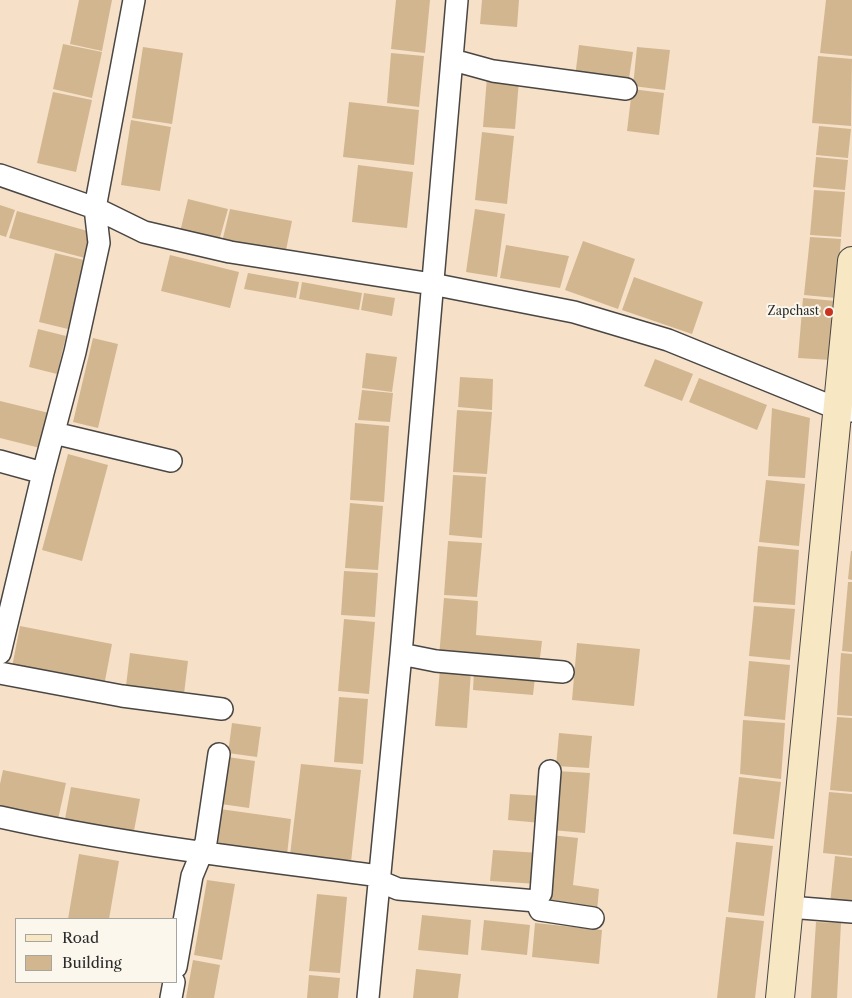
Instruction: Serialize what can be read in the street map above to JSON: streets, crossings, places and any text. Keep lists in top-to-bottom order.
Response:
{
  "places": ["Zapchast"],
  "legend": ["Road", "Building"]
}
